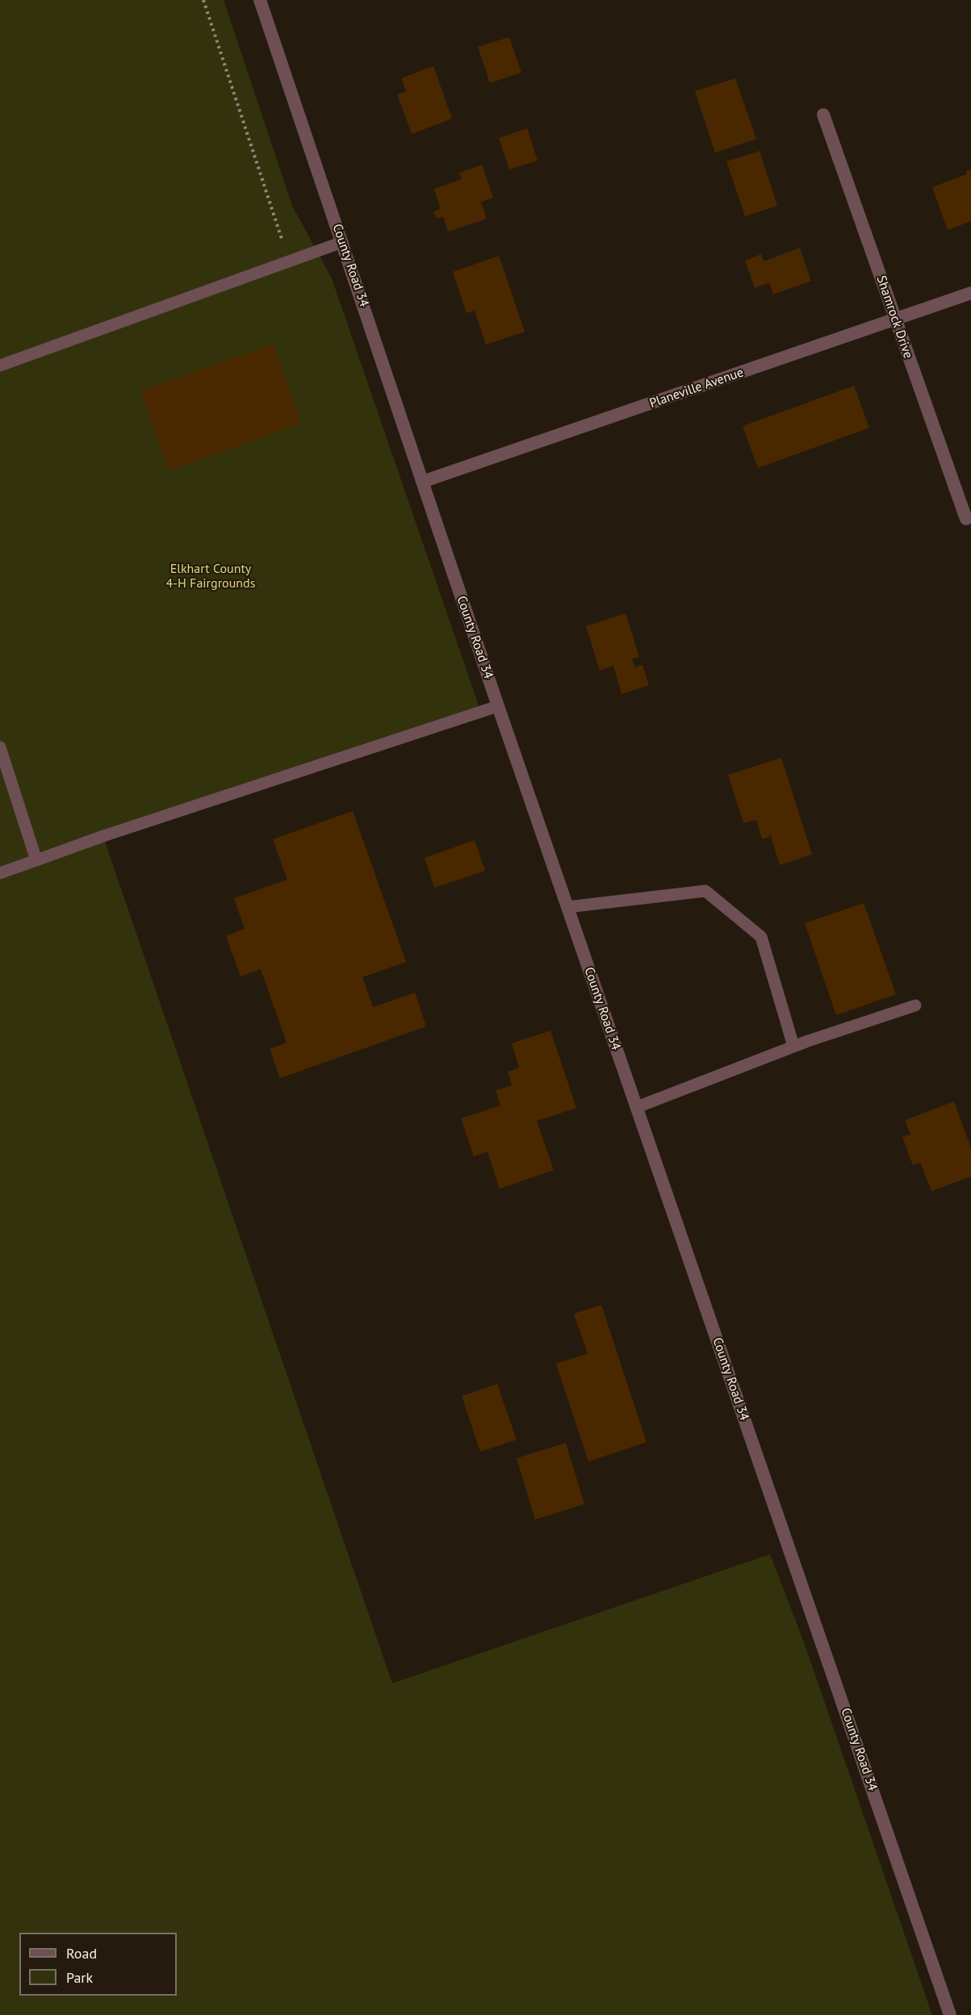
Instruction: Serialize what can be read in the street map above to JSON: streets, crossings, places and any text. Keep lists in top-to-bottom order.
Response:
{
  "streets": {
    "street": ["County Road 34", "Shamrock Drive", "Planeville Avenue"]
  },
  "crossings": [
    ["County Road 34", "Planeville Avenue"],
    ["Shamrock Drive", "Planeville Avenue"]
  ],
  "parks": ["Elkhart County 4-H Fairgrounds"],
  "legend": ["Road", "Park"]
}
